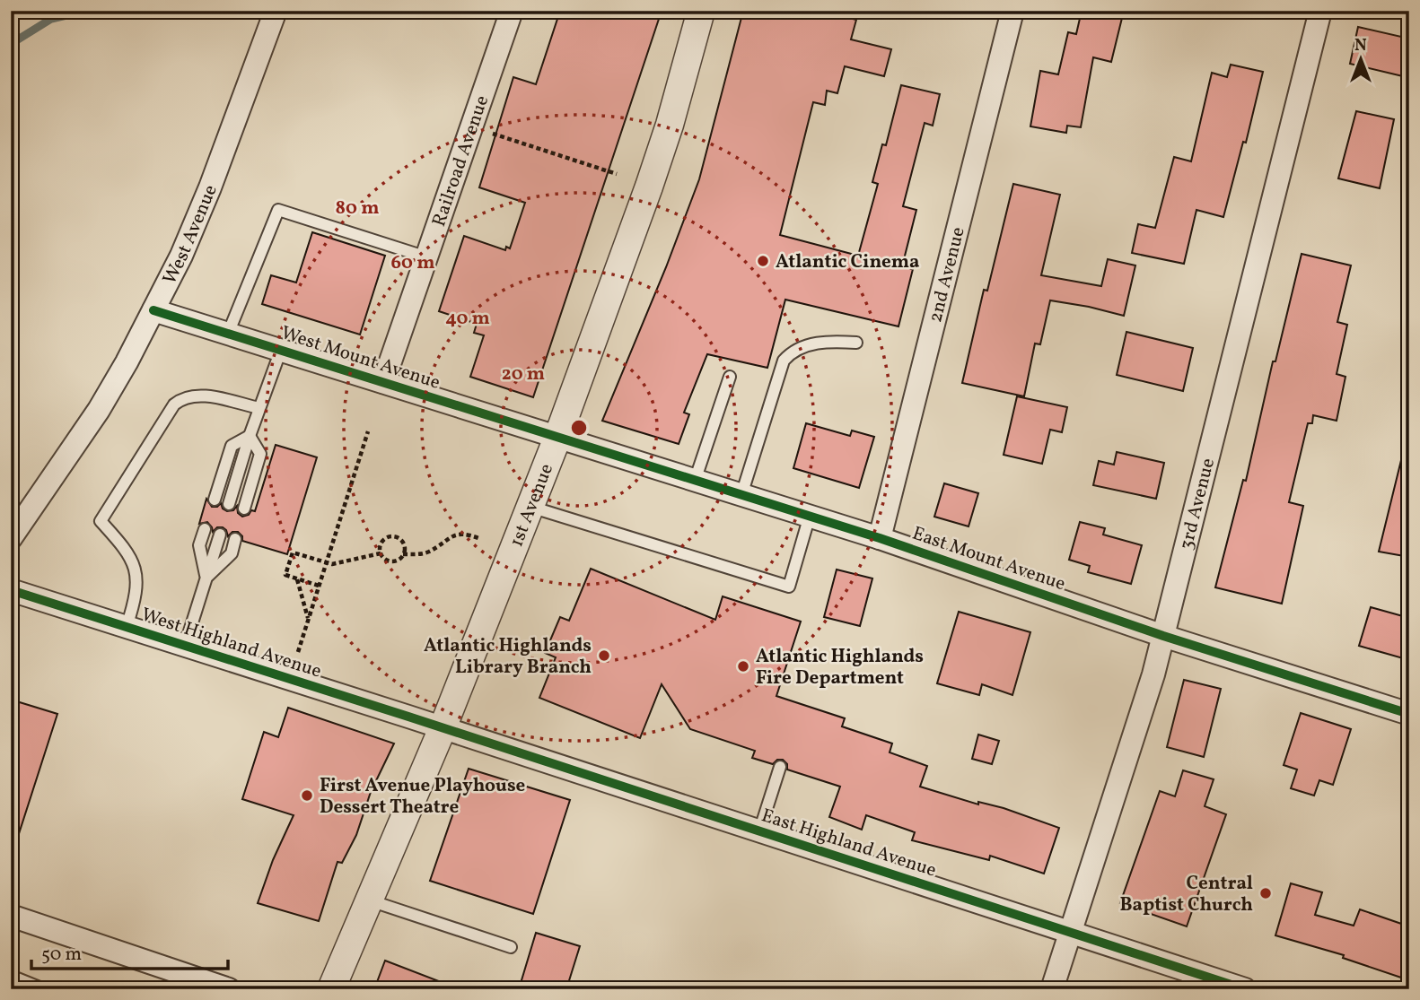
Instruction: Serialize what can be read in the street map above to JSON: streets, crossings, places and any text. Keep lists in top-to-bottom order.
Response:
{
  "streets": {
    "street": [
      "Railroad Avenue",
      "West Avenue",
      "2nd Avenue",
      "West Mount Avenue",
      "3rd Avenue",
      "1st Avenue",
      "East Mount Avenue",
      "West Highland Avenue",
      "East Highland Avenue"
    ]
  },
  "crossings": [
    ["Railroad Avenue", "West Mount Avenue"],
    ["West Avenue", "West Mount Avenue"],
    ["2nd Avenue", "East Mount Avenue"],
    ["West Mount Avenue", "1st Avenue"],
    ["West Mount Avenue", "East Mount Avenue"],
    ["3rd Avenue", "East Mount Avenue"],
    ["3rd Avenue", "East Highland Avenue"],
    ["1st Avenue", "East Mount Avenue"],
    ["1st Avenue", "West Highland Avenue"],
    ["1st Avenue", "East Highland Avenue"],
    ["West Highland Avenue", "East Highland Avenue"]
  ],
  "places": [
    "Atlantic Cinema",
    "Atlantic Highlands Library Branch",
    "Atlantic Highlands Fire Department",
    "First Avenue Playhouse Dessert Theatre",
    "Central Baptist Church"
  ],
  "scale_bar": "50 m",
  "north": "top",
  "rings": [
    "80 m",
    "60 m",
    "40 m",
    "20 m"
  ]
}
